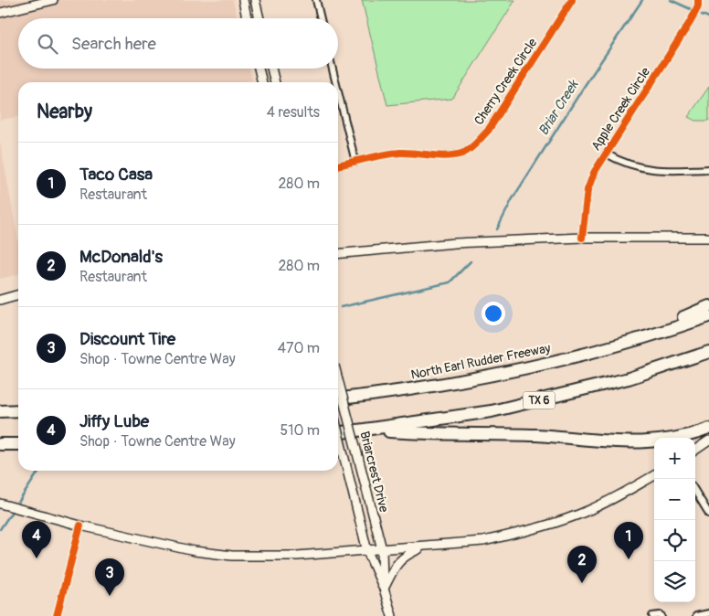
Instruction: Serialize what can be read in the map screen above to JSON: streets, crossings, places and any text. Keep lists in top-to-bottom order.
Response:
{
  "streets": {
    "highway": ["North Earl Rudder Freeway", "TX 6"],
    "main road": ["Briarcrest Drive"],
    "street": ["Cherry Creek Circle", "Apple Creek Circle"]
  },
  "water": ["Briar Creek"],
  "page": {
    "search": "Search here",
    "heading": ["Nearby", "4 results"],
    "list": [
      {
        "mark": "1",
        "name": "Taco Casa",
        "note": "Restaurant",
        "value": "280 m"
      },
      {
        "mark": "2",
        "name": "McDonald's",
        "note": "Restaurant",
        "value": "280 m"
      },
      {
        "mark": "3",
        "name": "Discount Tire",
        "note": "Shop · Towne Centre Way",
        "value": "470 m"
      },
      {
        "mark": "4",
        "name": "Jiffy Lube",
        "note": "Shop · Towne Centre Way",
        "value": "510 m"
      }
    ],
    "map_buttons": ["+", "−"],
    "pins": [
      "4",
      "1",
      "2",
      "3"
    ]
  }
}
